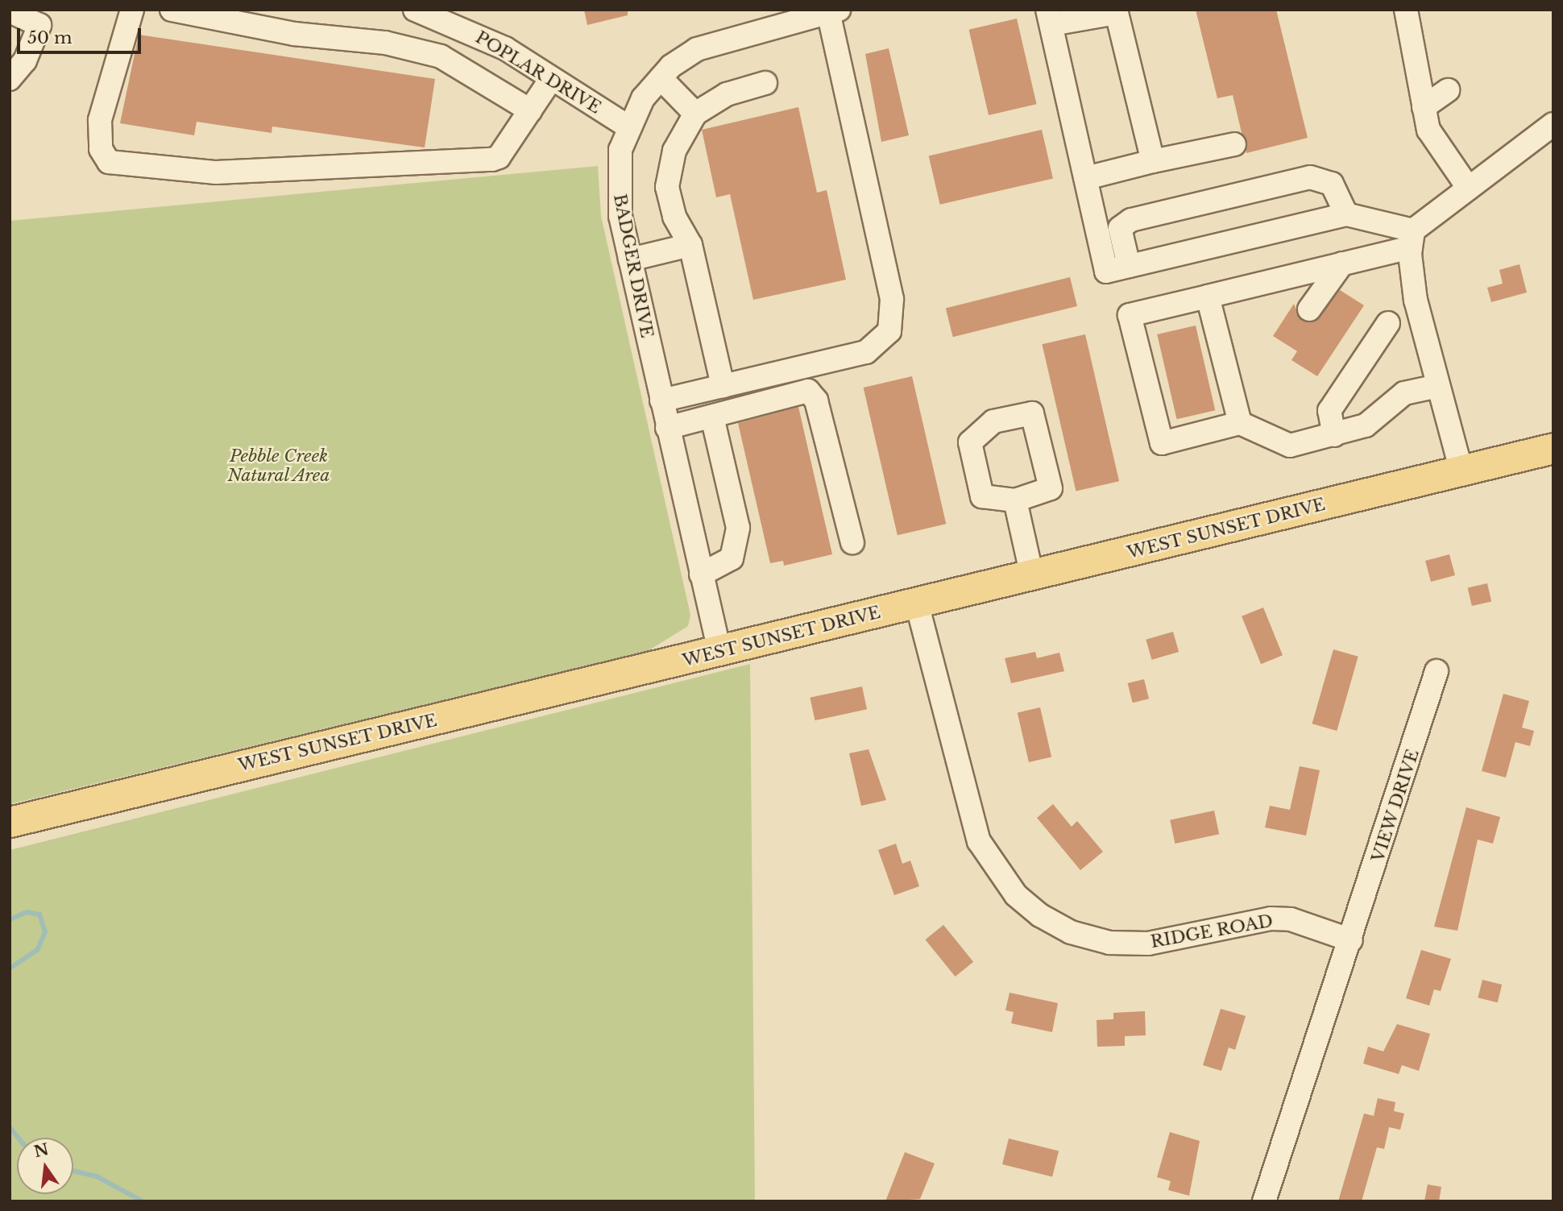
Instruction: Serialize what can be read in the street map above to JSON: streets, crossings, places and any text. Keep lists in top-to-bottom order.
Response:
{
  "streets": {
    "main road": ["WEST SUNSET DRIVE"],
    "street": [
      "POPLAR DRIVE",
      "BADGER DRIVE",
      "VIEW DRIVE",
      "RIDGE ROAD"
    ]
  },
  "crossings": [
    ["POPLAR DRIVE", "BADGER DRIVE"],
    ["BADGER DRIVE", "WEST SUNSET DRIVE"],
    ["WEST SUNSET DRIVE", "RIDGE ROAD"],
    ["VIEW DRIVE", "RIDGE ROAD"]
  ],
  "parks": ["Pebble Creek Natural Area"],
  "scale_bar": "50 m",
  "north": "top"
}
